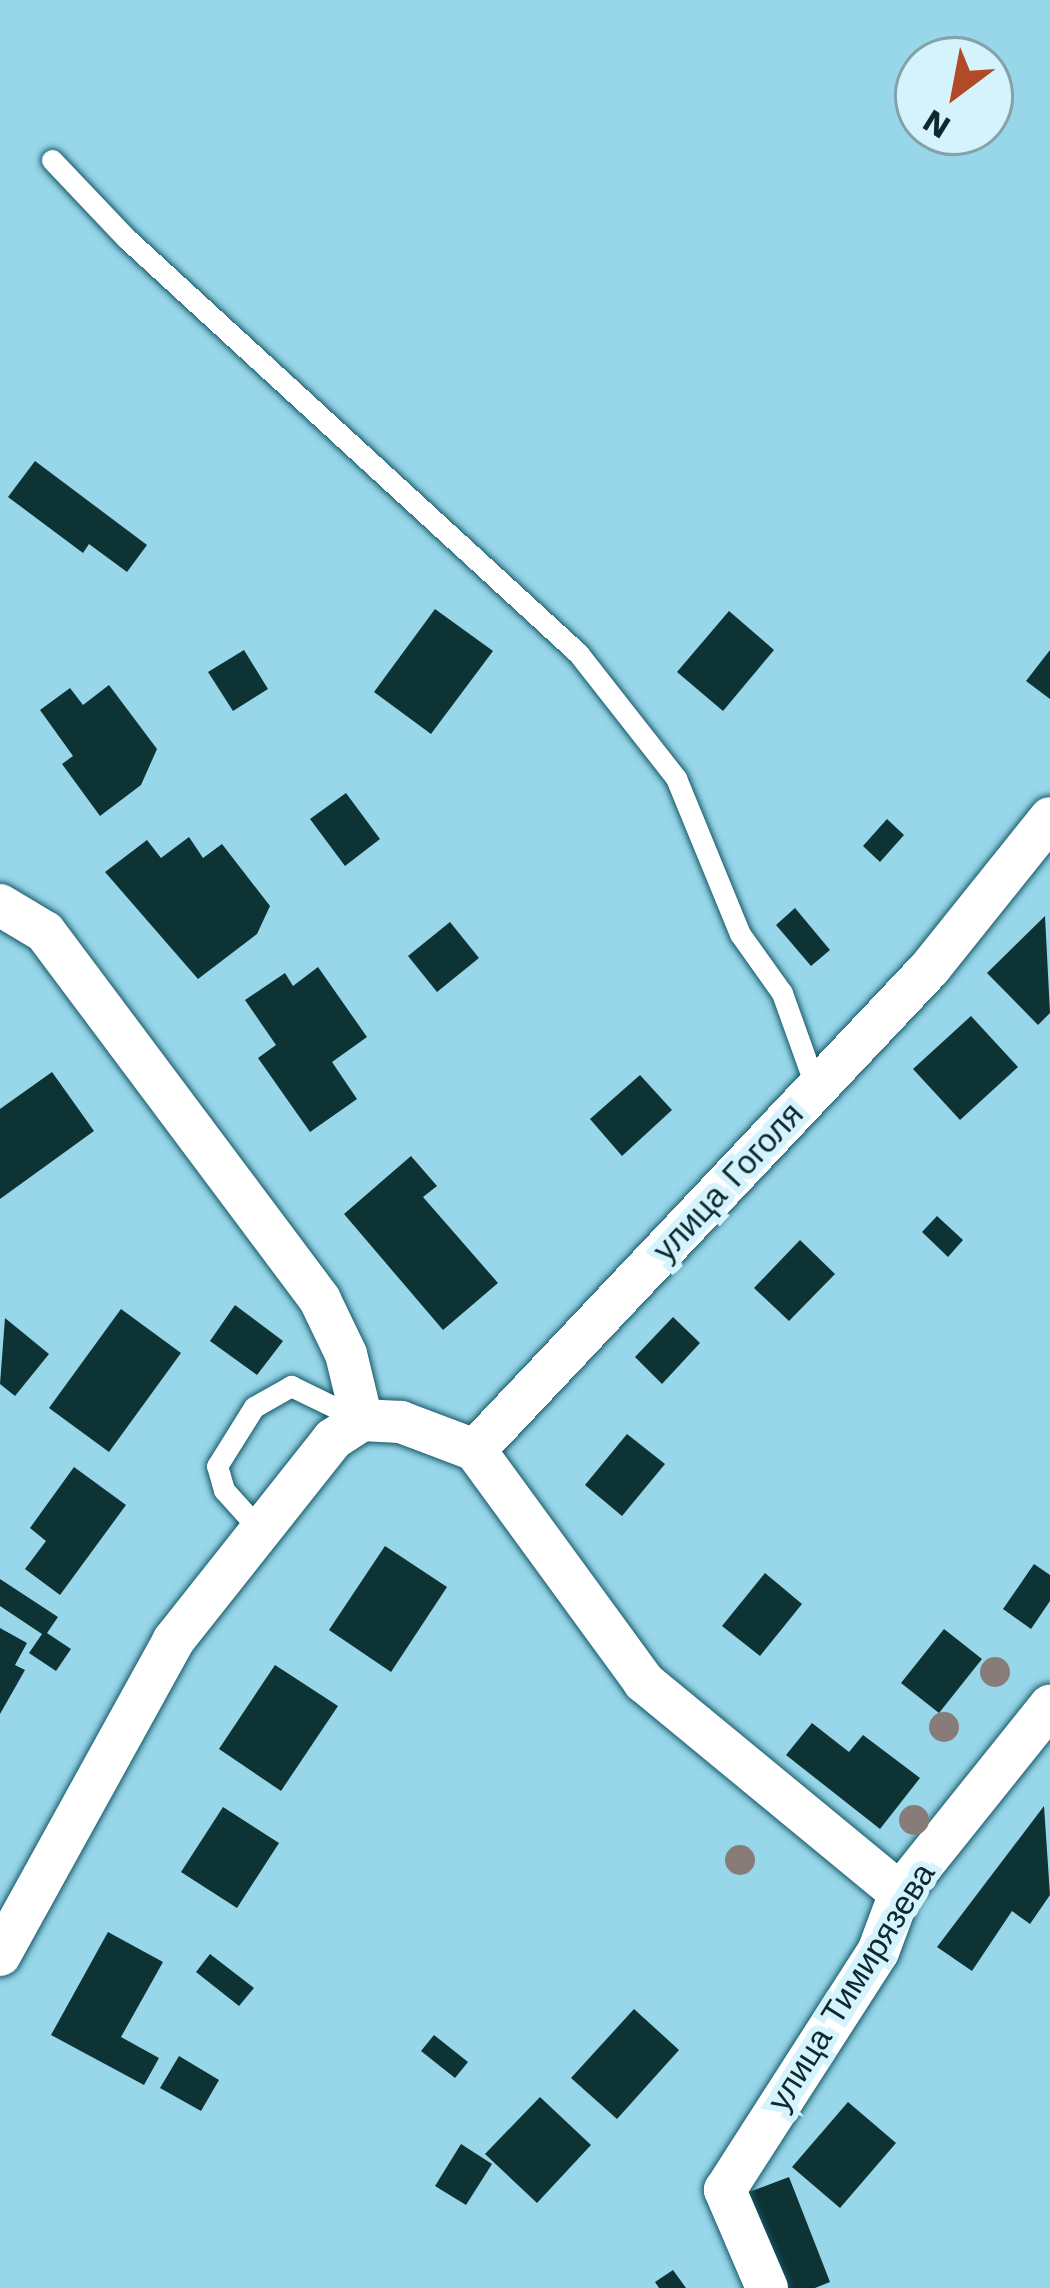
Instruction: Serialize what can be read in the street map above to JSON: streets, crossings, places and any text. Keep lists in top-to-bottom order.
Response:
{
  "streets": {
    "street": ["улица Гоголя", "улица Тимирязева"]
  },
  "north": "bottom left"
}
